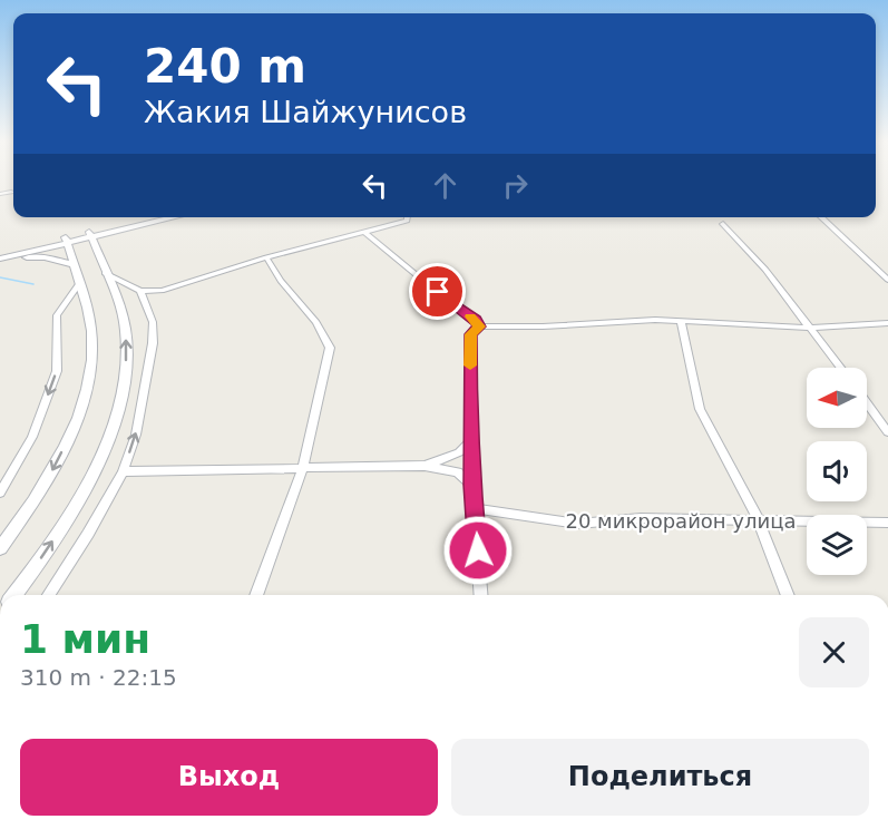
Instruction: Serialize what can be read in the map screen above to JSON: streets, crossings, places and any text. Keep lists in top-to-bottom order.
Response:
{
  "streets": {
    "street": ["20 микрорайон улица"]
  },
  "north": "left",
  "page": {
    "turn": ["240 m", "Жакия Шайжунисов"],
    "heading": ["1 мин", "310 m · 22:15"],
    "buttons": ["Выход", "Поделиться"]
  }
}
